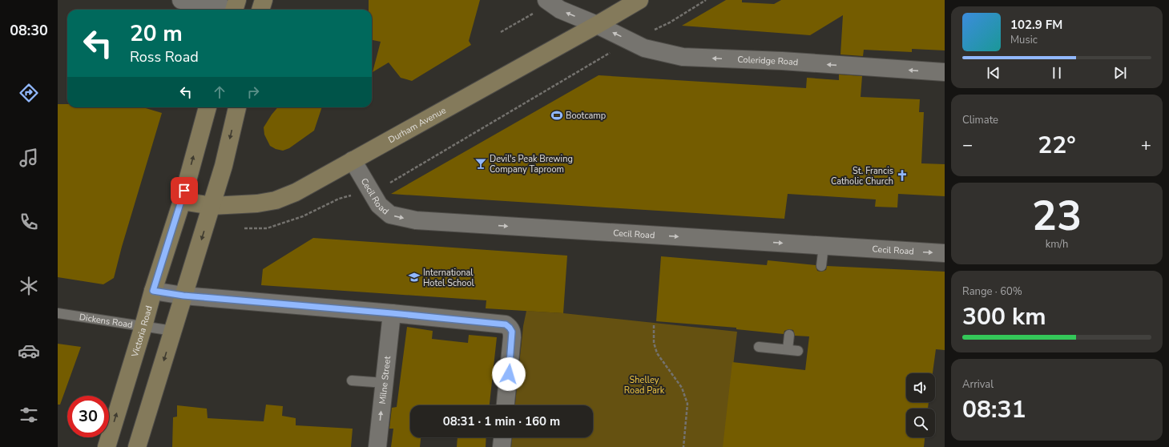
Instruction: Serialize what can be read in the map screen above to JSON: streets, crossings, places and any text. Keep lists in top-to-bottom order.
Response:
{
  "streets": {
    "main road": ["Durham Avenue", "Victoria Road"],
    "street": ["Coleridge Road", "Cecil Road", "Milne Street"],
    "lane": ["Dickens Road"]
  },
  "crossings": [
    ["Coleridge Road", "Durham Avenue"],
    ["Durham Avenue", "Cecil Road"],
    ["Durham Avenue", "Victoria Road"],
    ["Dickens Road", "Victoria Road"]
  ],
  "one_way": ["Coleridge Road", "Cecil Road", "Milne Street"],
  "parks": ["Shelley Road Park"],
  "places": {
    "sports": ["Bootcamp"],
    "bar": ["Devil's Peak Brewing Company Taproom"],
    "church": ["St. Francis Catholic Church"],
    "school or university": ["International Hotel School"]
  },
  "page": {
    "tabs": "08:30",
    "turn": ["20 m", "Ross Road"],
    "song": ["102.9 FM", "Music"],
    "tile": [
      "Climate",
      ["23", "km/h"],
      ["Range · 60%", "300 km"],
      ["Arrival", "08:31"]
    ],
    "heat": ["−", "22°", "+"],
    "limit": "30",
    "trip": "08:31 · 1 min · 160 m"
  }
}
